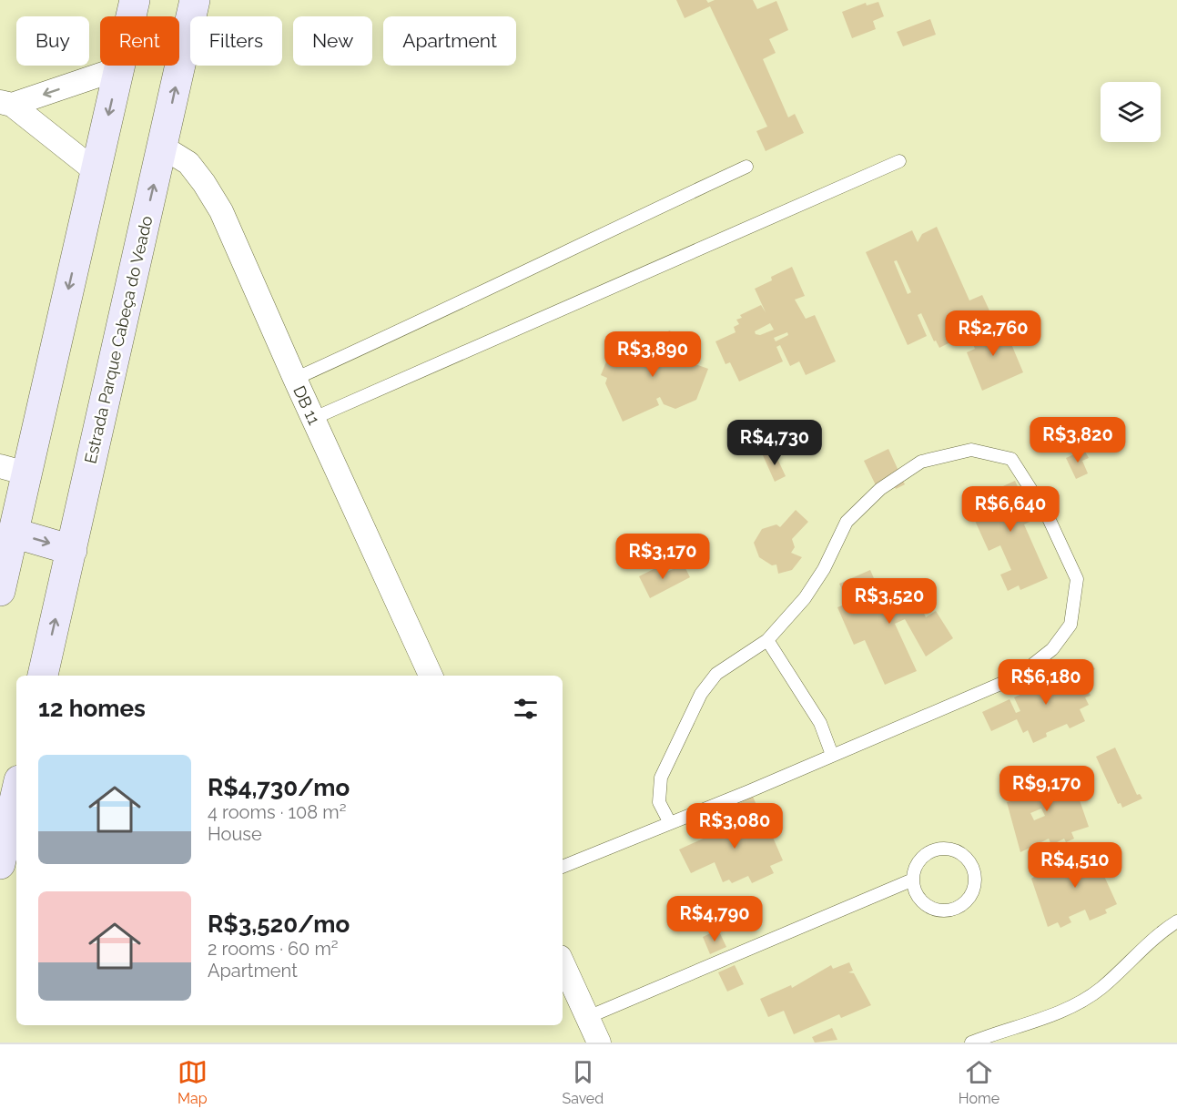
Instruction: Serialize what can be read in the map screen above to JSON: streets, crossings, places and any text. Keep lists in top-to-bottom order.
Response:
{
  "streets": {
    "main road": ["Estrada Parque Cabeça do Veado"],
    "street": ["DB 11"]
  },
  "crossings": [
    ["Estrada Parque Cabeça do Veado", "DB 11"]
  ],
  "page": {
    "chip": [
      "Buy",
      "Rent",
      "Filters",
      "New",
      "Apartment"
    ],
    "price": [
      "R$2,760",
      "R$3,890",
      "R$3,820",
      "R$4,730",
      "R$6,640",
      "R$3,170",
      "R$3,520",
      "R$6,180",
      "R$9,170",
      "R$3,080",
      "R$4,510",
      "R$4,790"
    ],
    "heading": "12 homes",
    "list": [
      {
        "name": "R$4,730/mo",
        "note": "4 rooms · 108 m² · House"
      },
      {
        "name": "R$3,520/mo",
        "note": "2 rooms · 60 m² · Apartment"
      }
    ],
    "tabs": ["Map", "Saved", "Home"]
  }
}
